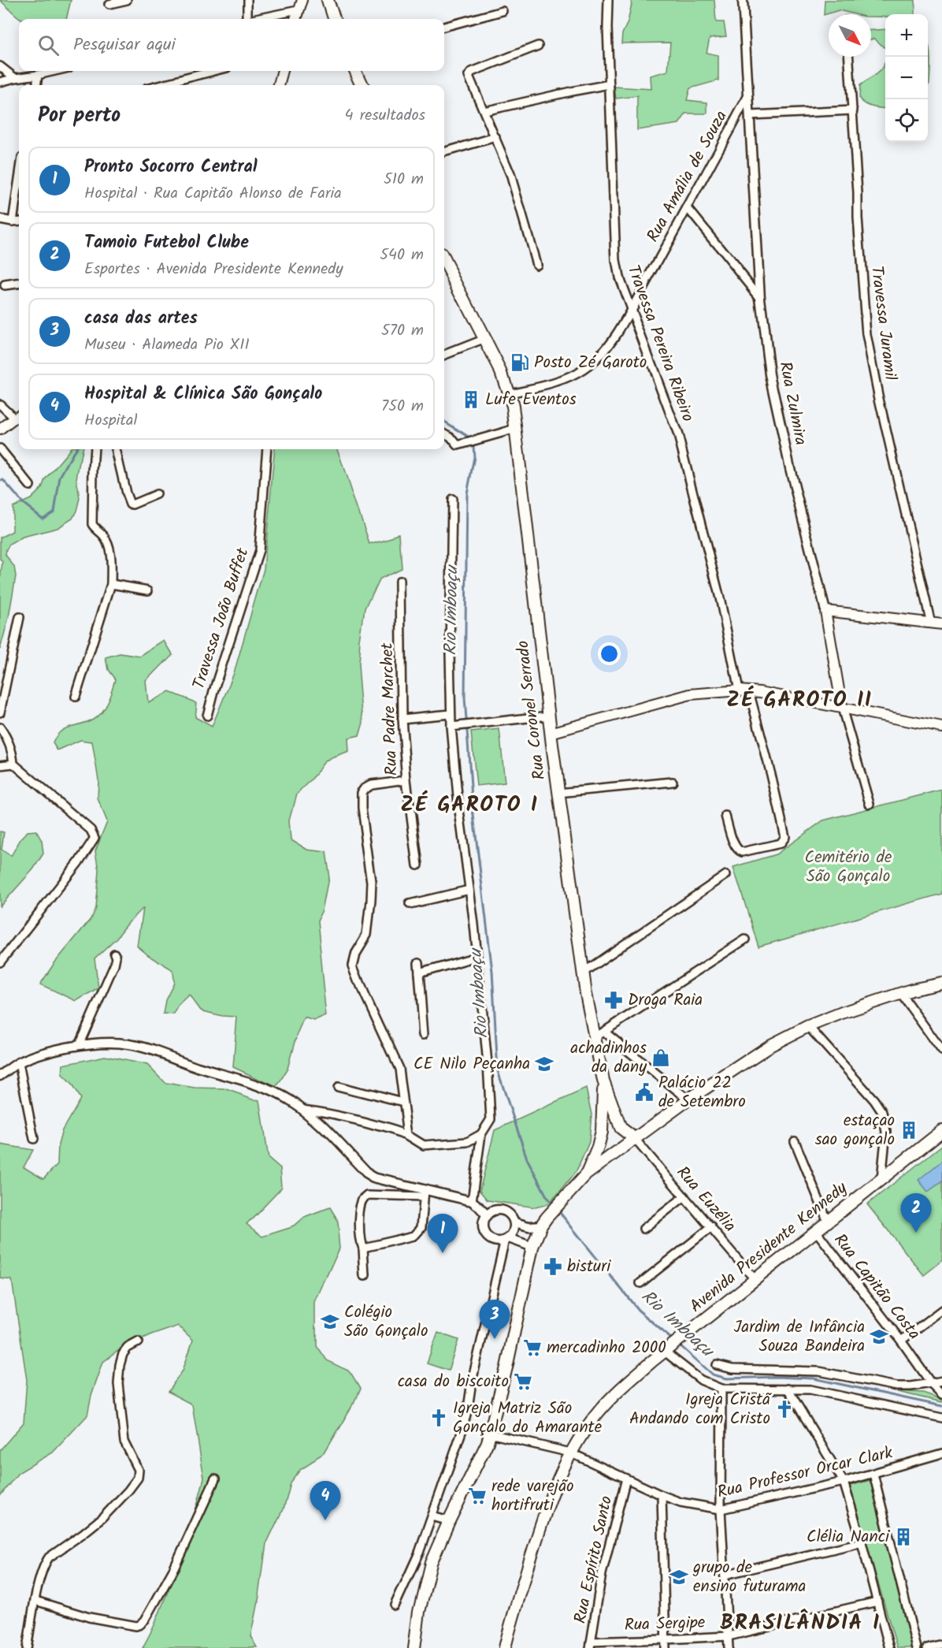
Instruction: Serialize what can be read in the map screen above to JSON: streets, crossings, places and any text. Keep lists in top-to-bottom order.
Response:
{
  "streets": {
    "main road": ["Rua Zulmira", "Rua Coronel Serrado", "Avenida Presidente Kennedy"],
    "street": [
      "Rua Amália de Souza",
      "Travessa Juramil",
      "Travessa Pereira Ribeiro",
      "Travessa João Buffet",
      "Rua Padre Marchet",
      "Rua Euzélia",
      "Rua Capitão Costa",
      "Rua Professor Orcar Clark",
      "Rua Espírito Santo",
      "Rua Sergipe"
    ]
  },
  "crossings": [
    ["Rua Amália de Souza", "Travessa Pereira Ribeiro"],
    ["Rua Amália de Souza", "Rua Zulmira"],
    ["Rua Amália de Souza", "Rua Coronel Serrado"],
    ["Rua Euzélia", "Avenida Presidente Kennedy"],
    ["Avenida Presidente Kennedy", "Rua Capitão Costa"],
    ["Avenida Presidente Kennedy", "Rua Professor Orcar Clark"],
    ["Rua Professor Orcar Clark", "Rua Espírito Santo"],
    ["Rua Espírito Santo", "Rua Sergipe"]
  ],
  "districts": ["ZÉ GAROTO II", "ZÉ GAROTO I", "BRASILÂNDIA I"],
  "water": ["Rio Imboaçu"],
  "parks": ["Cemitério de São Gonçalo"],
  "places": {
    "fuel station": ["Posto Zé Garoto"],
    "building": ["Lufe Eventos", "estaçao sao gonçalo", "Clélia Nanci"],
    "pharmacy": ["Droga Raia", "bisturi"],
    "shop": ["achadinhos da dany"],
    "school or university": [
      "CE Nilo Peçanha",
      "Colégio São Gonçalo",
      "Jardim de Infância Souza Bandeira",
      "grupo de ensino futurama"
    ],
    "public building": ["Palácio 22 de Setembro"],
    "supermarket": ["mercadinho 2000", "casa do biscoito", "rede varejão hortifruti"],
    "church": ["Igreja Cristã Andando com Cristo", "Igreja Matriz São Gonçalo do Amarante"]
  },
  "north": "bottom right",
  "page": {
    "map_buttons": ["+", "−"],
    "search": "Pesquisar aqui",
    "heading": ["Por perto", "4 resultados"],
    "list": [
      {
        "mark": "1",
        "name": "Pronto Socorro Central",
        "note": "Hospital · Rua Capitão Alonso de Faria",
        "value": "510 m"
      },
      {
        "mark": "2",
        "name": "Tamoio Futebol Clube",
        "note": "Esportes · Avenida Presidente Kennedy",
        "value": "540 m"
      },
      {
        "mark": "3",
        "name": "casa das artes",
        "note": "Museu · Alameda Pio XII",
        "value": "570 m"
      },
      {
        "mark": "4",
        "name": "Hospital & Clínica São Gonçalo",
        "note": "Hospital",
        "value": "750 m"
      }
    ],
    "pins": [
      "2",
      "1",
      "3",
      "4"
    ]
  }
}
